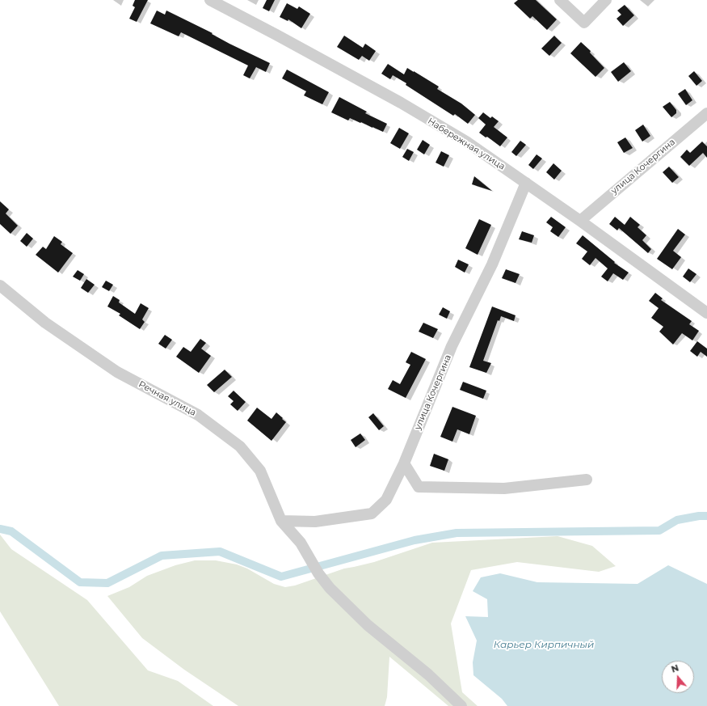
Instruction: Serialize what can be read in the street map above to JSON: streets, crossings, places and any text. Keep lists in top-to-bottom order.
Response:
{
  "streets": {
    "street": ["Набережная улица", "улица Кочергина", "Речная улица"]
  },
  "crossings": [
    ["Набережная улица", "улица Кочергина"],
    ["улица Кочергина", "Речная улица"]
  ],
  "water": ["Карьер Кирпичный"],
  "north": "top"
}
